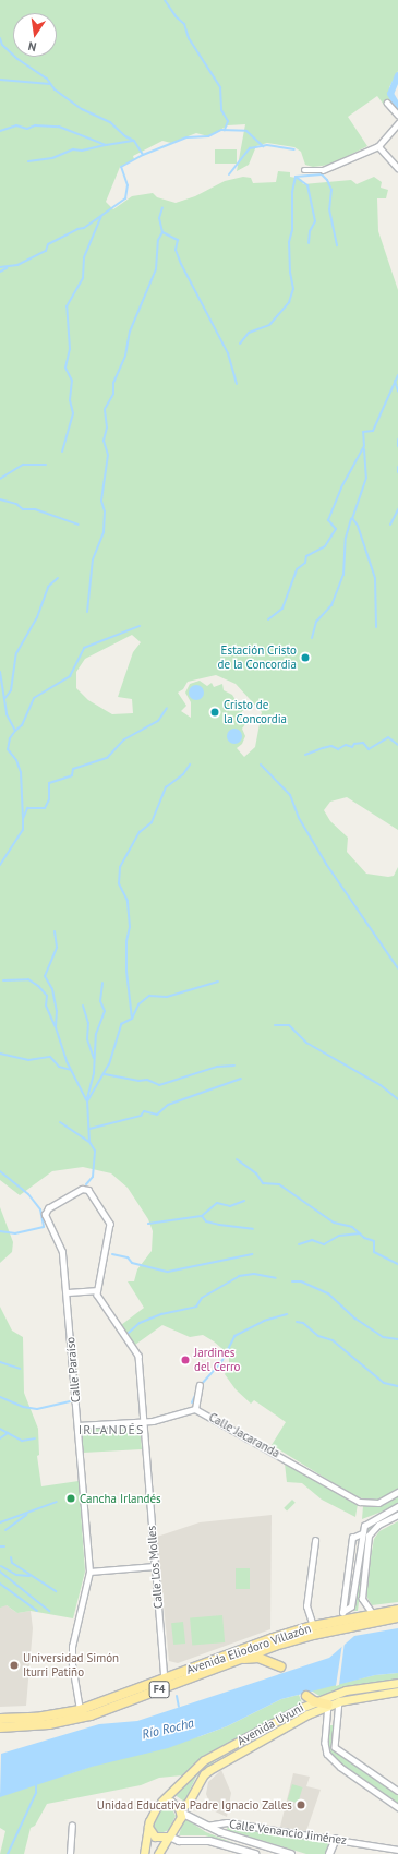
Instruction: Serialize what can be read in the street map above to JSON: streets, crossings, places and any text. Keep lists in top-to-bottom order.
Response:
{
  "streets": {
    "highway": ["Avenida Eliodoro Villazón", "F4"],
    "main road": ["Avenida Uyuni"],
    "street": [
      "Calle Paraíso",
      "Calle Jacaranda",
      "Calle Los Molles",
      "Calle Venancio Jiménez"
    ]
  },
  "crossings": [
    ["Calle Paraíso", "Calle Jacaranda"],
    ["Calle Paraíso", "Calle Los Molles"],
    ["Calle Paraíso", "Avenida Eliodoro Villazón"],
    ["Calle Jacaranda", "Calle Los Molles"],
    ["Calle Los Molles", "Avenida Eliodoro Villazón"]
  ],
  "districts": ["IRLANDÉS"],
  "water": ["Río Rocha"],
  "places": [
    "Estación Cristo de la Concordia",
    "Cristo de la Concordia",
    "Jardines del Cerro",
    "Cancha Irlandés",
    "Universidad Simón Iturri Patiño",
    "Unidad Educativa Padre Ignacio Zalles"
  ],
  "north": "bottom"
}
